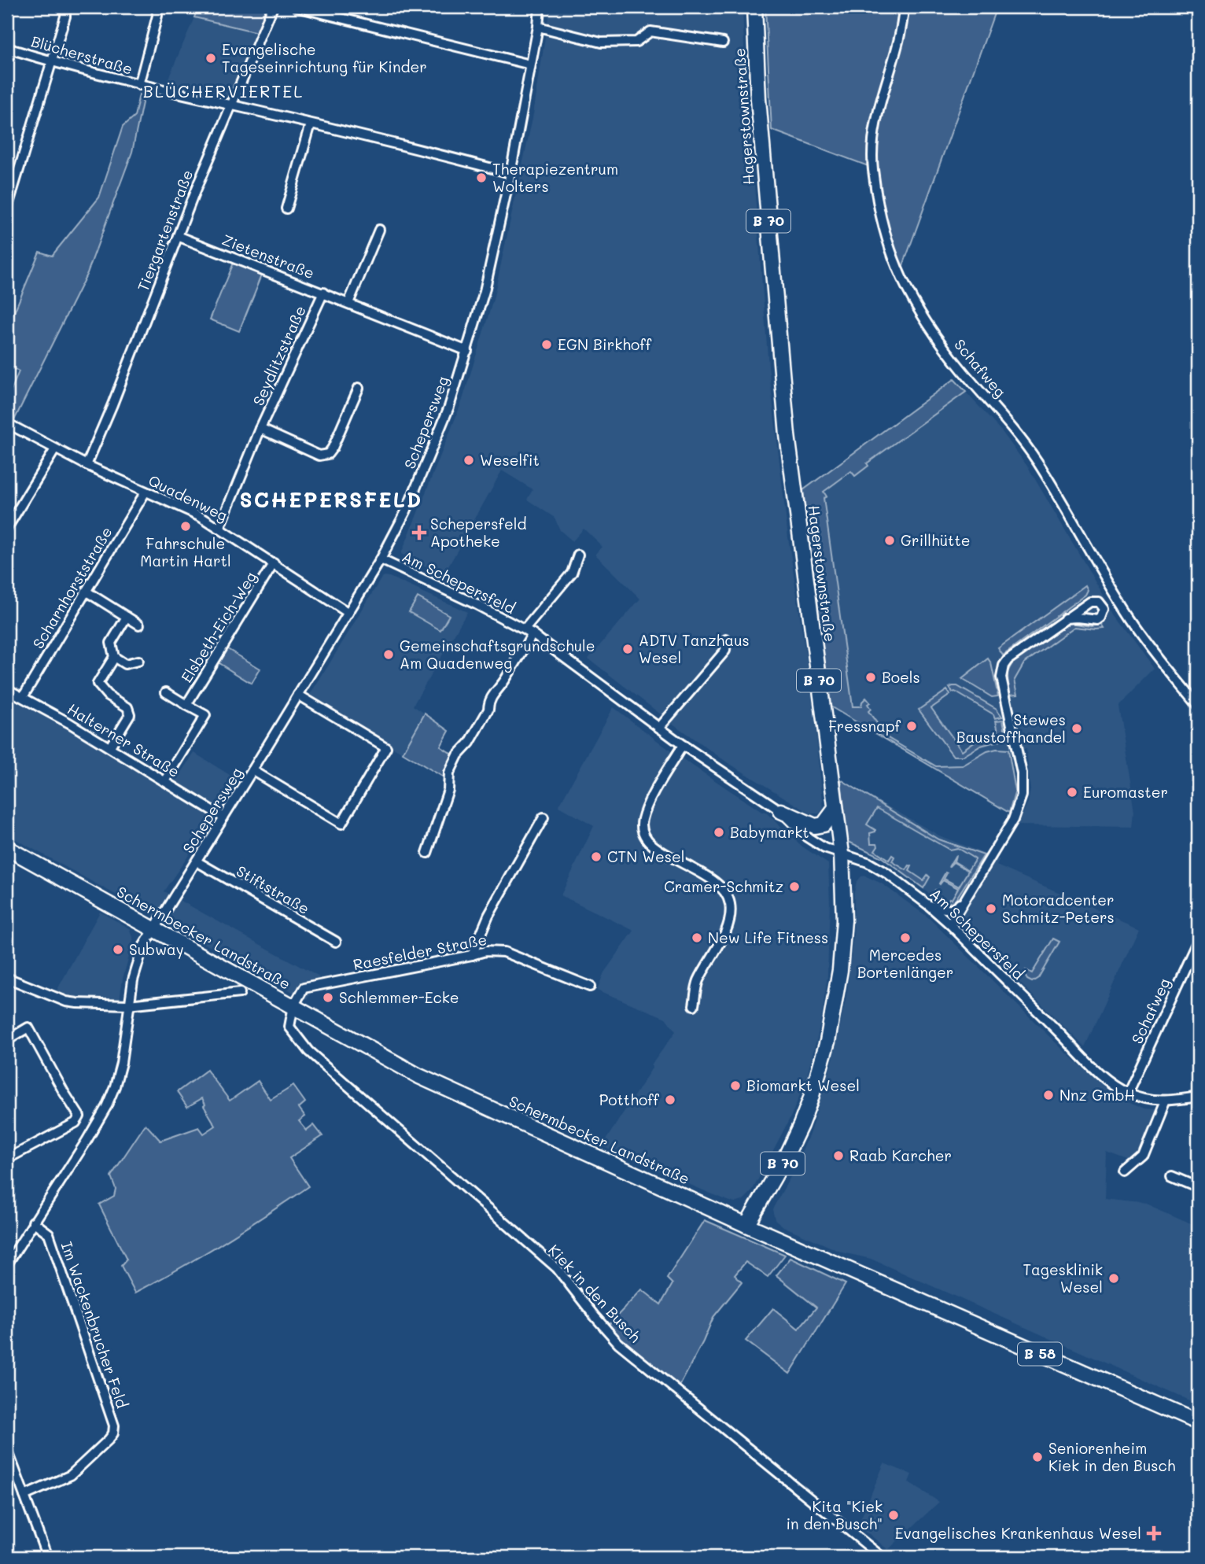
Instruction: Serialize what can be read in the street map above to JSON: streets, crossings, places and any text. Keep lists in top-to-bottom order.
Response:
{
  "streets": {
    "main road": [
      "Hagerstownstraße",
      "B 70",
      "Schermbecker Landstraße",
      "B 58"
    ],
    "street": [
      "Blücherstraße",
      "Tiergartenstraße",
      "Zietenstraße",
      "Seydlitzstraße",
      "Schafweg",
      "Schepersweg",
      "Quadenweg",
      "Am Schepersfeld",
      "Scharnhorststraße",
      "Elsbeth-Eich-Weg",
      "Halterner Straße",
      "Stiftstraße",
      "Raesfelder Straße",
      "Kiek in den Busch",
      "Im Wackenbrucher Feld"
    ]
  },
  "crossings": [
    ["Blücherstraße", "Tiergartenstraße"],
    ["Blücherstraße", "Schepersweg"],
    ["Hagerstownstraße", "Am Schepersfeld"],
    ["Hagerstownstraße", "Schermbecker Landstraße"],
    ["Tiergartenstraße", "Zietenstraße"],
    ["Tiergartenstraße", "Quadenweg"],
    ["Zietenstraße", "Seydlitzstraße"],
    ["Zietenstraße", "Schepersweg"],
    ["Seydlitzstraße", "Quadenweg"],
    ["Schafweg", "Am Schepersfeld"],
    ["Schepersweg", "Quadenweg"],
    ["Schepersweg", "Am Schepersfeld"],
    ["Schepersweg", "Halterner Straße"],
    ["Schepersweg", "Stiftstraße"],
    ["Schepersweg", "Schermbecker Landstraße"],
    ["Schepersweg", "Im Wackenbrucher Feld"],
    ["Quadenweg", "Scharnhorststraße"],
    ["Quadenweg", "Elsbeth-Eich-Weg"],
    ["Scharnhorststraße", "Halterner Straße"],
    ["Elsbeth-Eich-Weg", "Halterner Straße"],
    ["Schermbecker Landstraße", "Raesfelder Straße"],
    ["Schermbecker Landstraße", "Kiek in den Busch"],
    ["Raesfelder Straße", "Kiek in den Busch"]
  ],
  "districts": ["BLÜCHERVIERTEL", "SCHEPERSFELD"],
  "places": {
    "other": [
      "Evangelische Tageseinrichtung für Kinder",
      "Therapiezentrum Wolters",
      "EGN Birkhoff",
      "Weselfit",
      "Fahrschule Martin Hartl",
      "Grillhütte",
      "ADTV Tanzhaus Wesel",
      "Gemeinschaftsgrundschule Am Quadenweg",
      "Boels",
      "Fressnapf",
      "Stewes Baustoffhandel",
      "Euromaster",
      "Babymarkt",
      "CTN Wesel",
      "Cramer-Schmitz",
      "Motoradcenter Schmitz-Peters",
      "New Life Fitness",
      "Mercedes Bortenlänger",
      "Subway",
      "Schlemmer-Ecke",
      "Biomarkt Wesel",
      "Nnz GmbH",
      "Potthoff",
      "Raab Karcher",
      "Tagesklinik Wesel",
      "Seniorenheim Kiek in den Busch",
      "Kita \"Kiek in den Busch\""
    ],
    "health": ["Schepersfeld Apotheke", "Evangelisches Krankenhaus Wesel"]
  }
}
